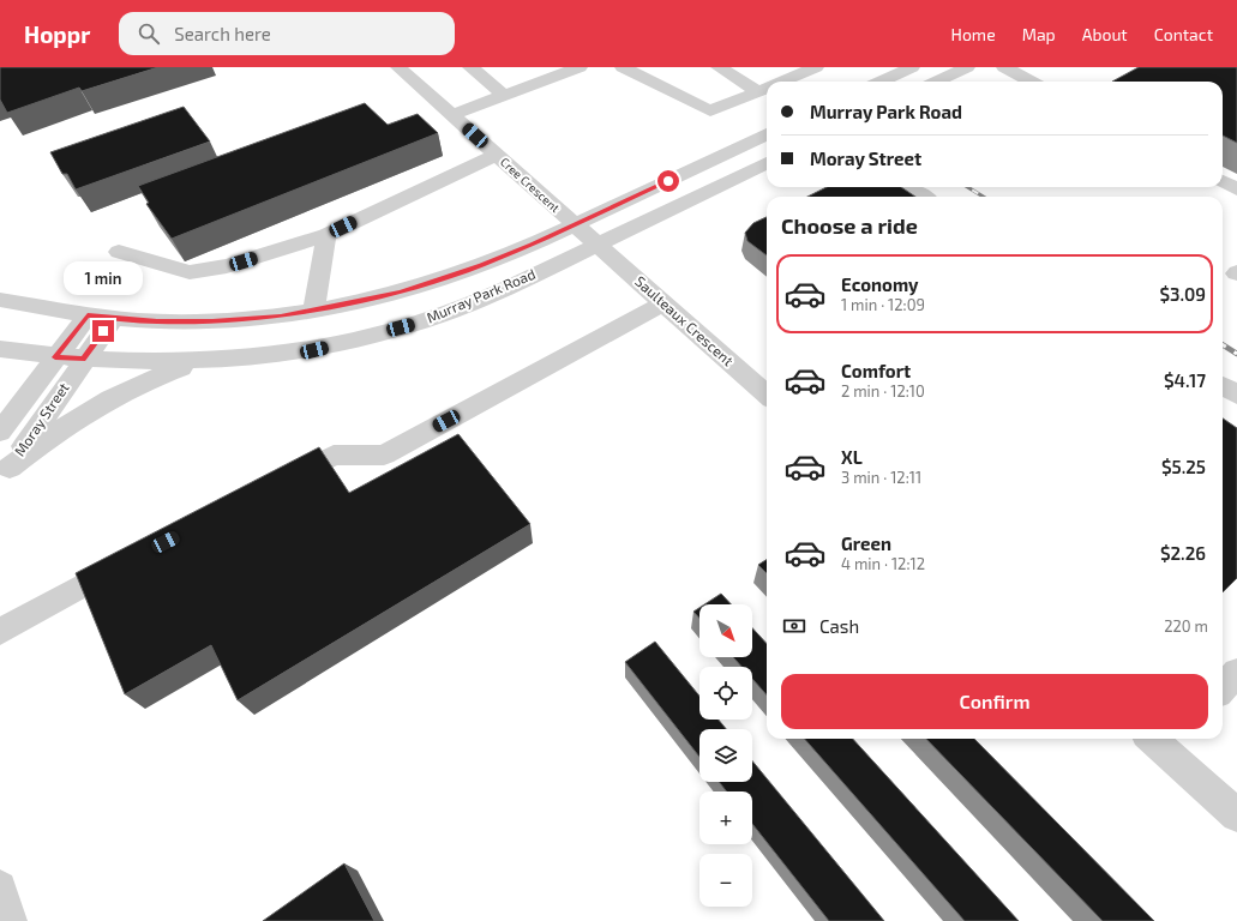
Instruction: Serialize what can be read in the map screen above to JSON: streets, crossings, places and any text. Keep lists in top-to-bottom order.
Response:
{
  "streets": {
    "street": [
      "Cree Crescent",
      "Murray Park Road",
      "Saulteaux Crescent",
      "Moray Street"
    ]
  },
  "crossings": [
    ["Cree Crescent", "Murray Park Road"],
    ["Cree Crescent", "Saulteaux Crescent"],
    ["Murray Park Road", "Saulteaux Crescent"],
    ["Murray Park Road", "Moray Street"]
  ],
  "north": "bottom right",
  "page": {
    "header": "Hoppr",
    "search": "Search here",
    "nav": [
      "Home",
      "Map",
      "About",
      "Contact"
    ],
    "banner": ["Murray Park Road", "Moray Street"],
    "heading": "Choose a ride",
    "list": [
      {
        "name": "Economy",
        "note": "1 min · 12:09",
        "value": "$3.09"
      },
      {
        "name": "Comfort",
        "note": "2 min · 12:10",
        "value": "$4.17"
      },
      {
        "name": "XL",
        "note": "3 min · 12:11",
        "value": "$5.25"
      },
      {
        "name": "Green",
        "note": "4 min · 12:12",
        "value": "$2.26"
      }
    ],
    "bubble": "1 min",
    "pay": ["Cash", "220 m"],
    "map_buttons": ["+", "−"],
    "buttons": "Confirm"
  }
}
